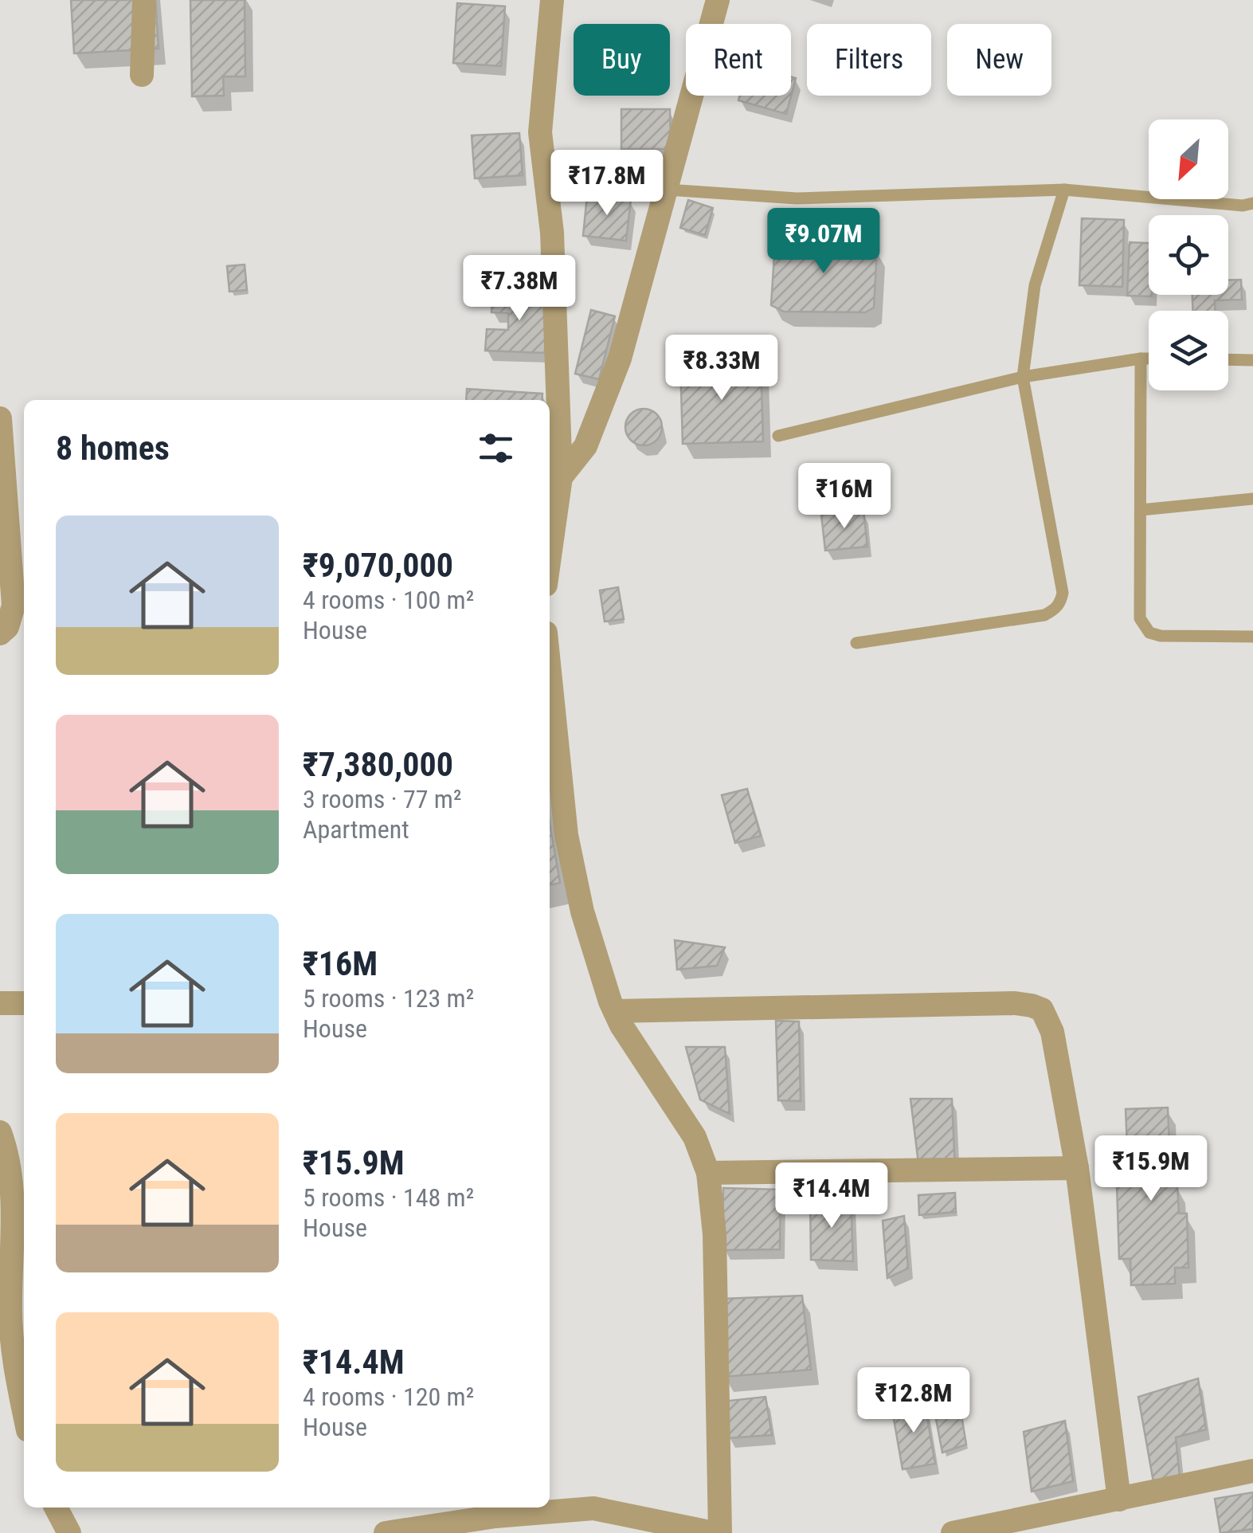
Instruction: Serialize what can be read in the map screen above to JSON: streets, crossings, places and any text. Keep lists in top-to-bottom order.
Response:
{
  "north": "bottom left",
  "page": {
    "chip": [
      "Buy",
      "Rent",
      "Filters",
      "New"
    ],
    "price": [
      "₹17.8M",
      "₹9.07M",
      "₹7.38M",
      "₹8.33M",
      "₹16M",
      "₹15.9M",
      "₹14.4M",
      "₹12.8M"
    ],
    "heading": "8 homes",
    "list": [
      {
        "name": "₹9,070,000",
        "note": "4 rooms · 100 m² · House"
      },
      {
        "name": "₹7,380,000",
        "note": "3 rooms · 77 m² · Apartment"
      },
      {
        "name": "₹16M",
        "note": "5 rooms · 123 m² · House"
      },
      {
        "name": "₹15.9M",
        "note": "5 rooms · 148 m² · House"
      },
      {
        "name": "₹14.4M",
        "note": "4 rooms · 120 m² · House"
      }
    ]
  }
}
